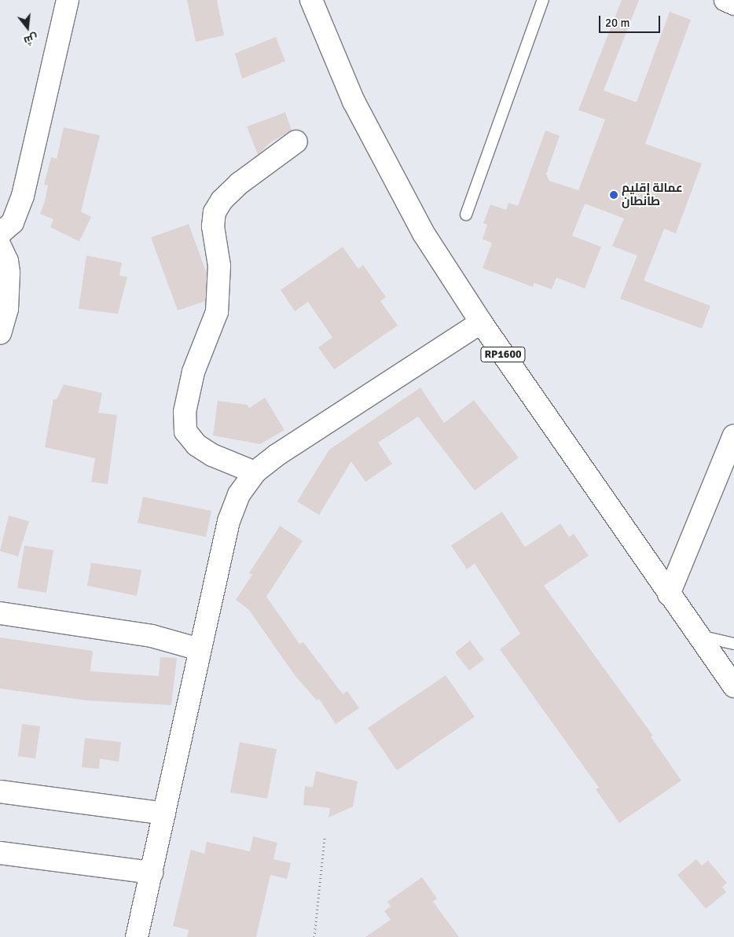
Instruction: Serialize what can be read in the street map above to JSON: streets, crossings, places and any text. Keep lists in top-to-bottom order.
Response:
{
  "streets": {
    "street": ["RP1600"]
  },
  "places": ["عمالة إقليم طانطان"],
  "scale_bar": "20 m",
  "north": "bottom"
}
